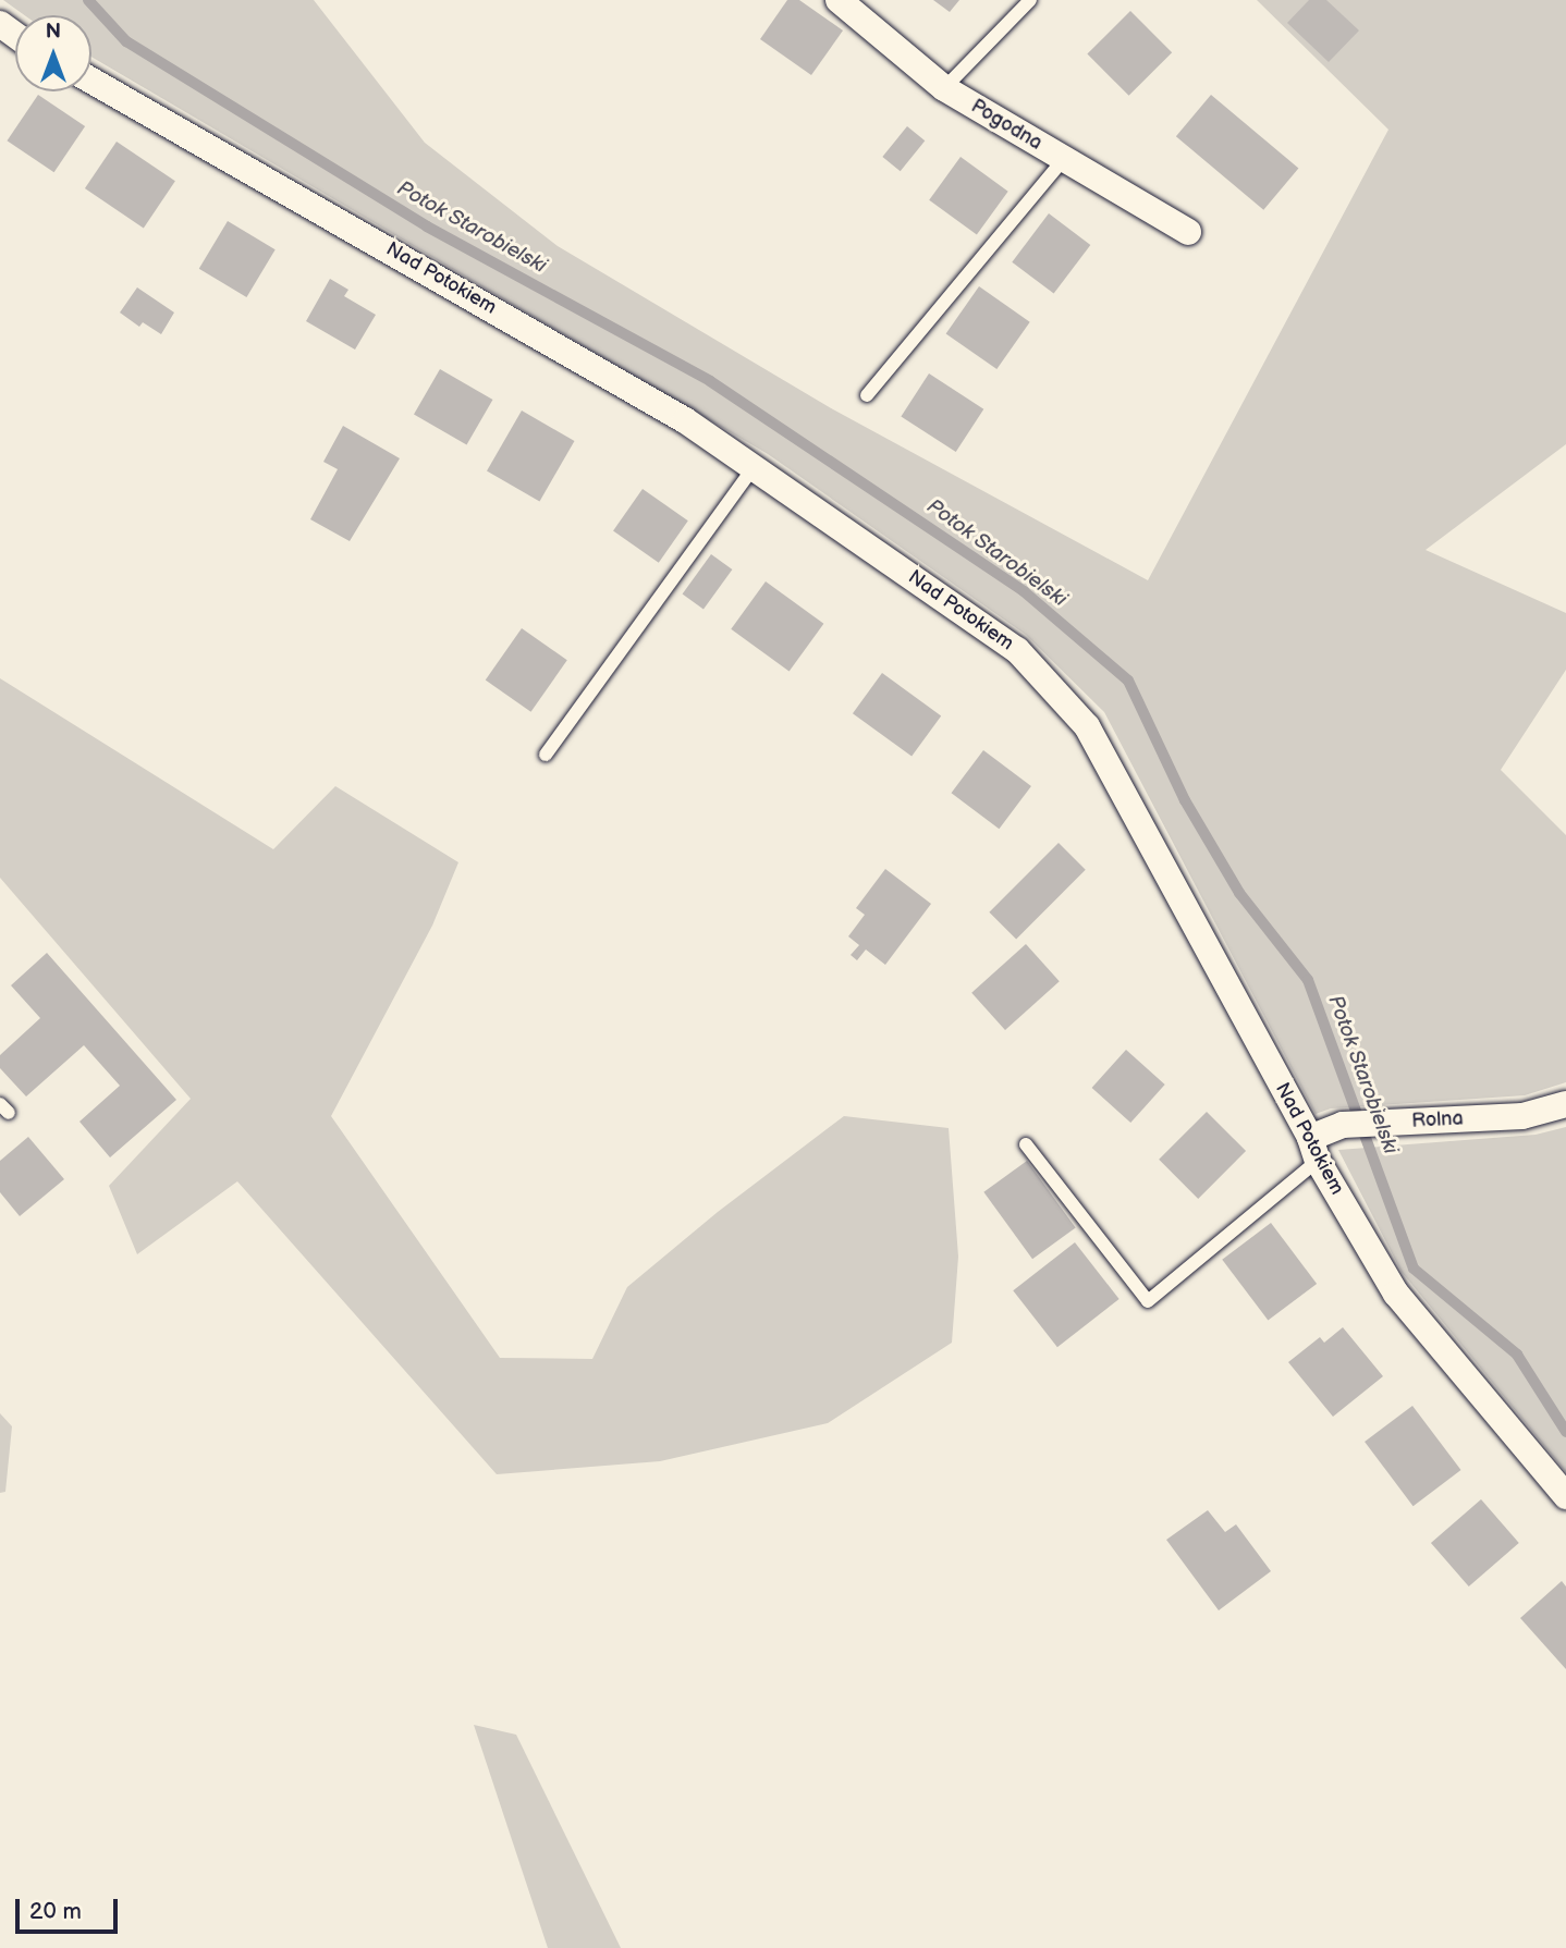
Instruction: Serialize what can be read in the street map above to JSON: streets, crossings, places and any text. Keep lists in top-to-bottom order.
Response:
{
  "streets": {
    "street": ["Pogodna", "Nad Potokiem", "Rolna"]
  },
  "crossings": [
    ["Nad Potokiem", "Rolna"]
  ],
  "water": ["Potok Starobielski"],
  "scale_bar": "20 m",
  "north": "top"
}
